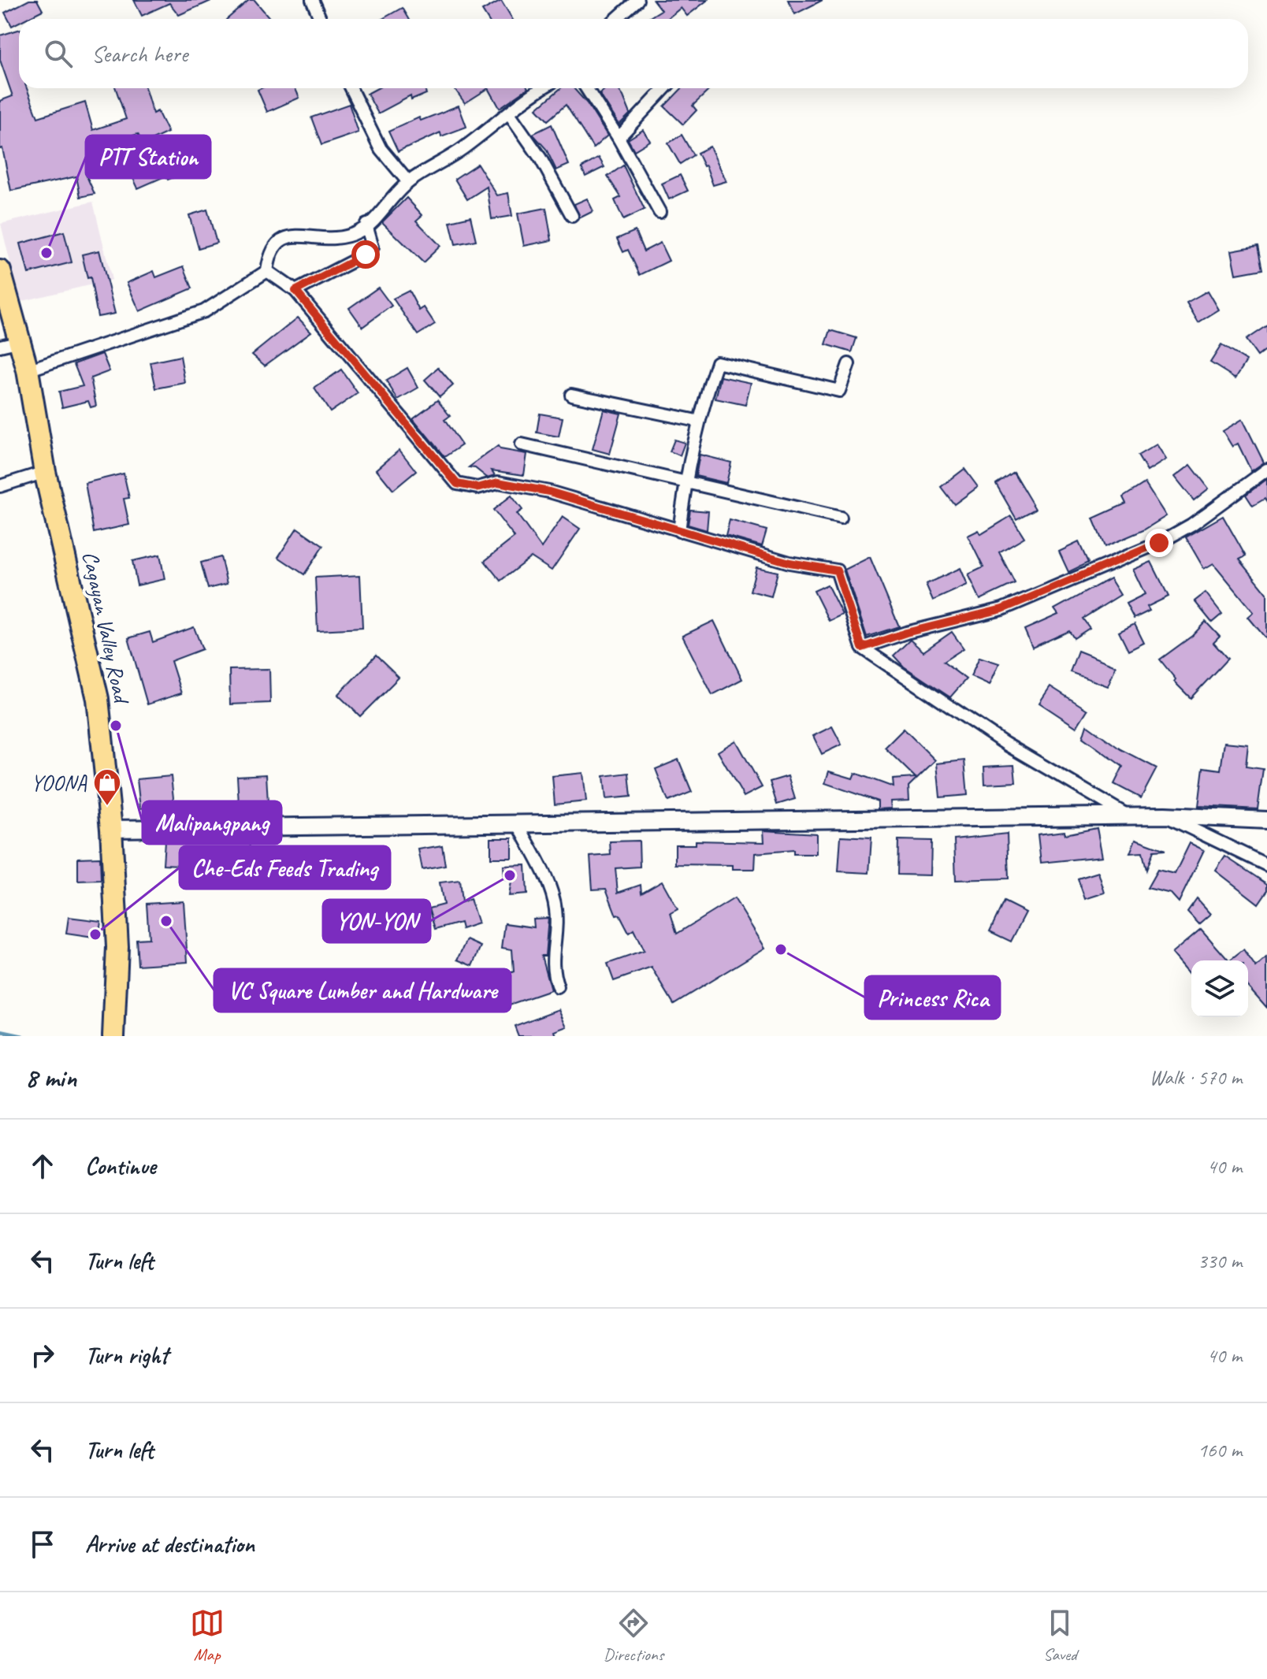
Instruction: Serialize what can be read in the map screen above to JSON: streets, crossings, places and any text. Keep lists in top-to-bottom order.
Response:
{
  "streets": {
    "highway": ["Cagayan Valley Road"]
  },
  "places": {
    "other": [
      "PTT Station",
      "Malipangpang",
      "YON-YON",
      "VC Square Lumber and Hardware",
      "Che-Eds Feeds Trading",
      "Princess Rica"
    ],
    "shop": ["YOONA"]
  },
  "page": {
    "search": "Search here",
    "heading": ["8 min", "Walk · 570 m"],
    "list": [
      ["Continue", "40 m"],
      ["Turn left", "330 m"],
      ["Turn right", "40 m"],
      ["Turn left", "160 m"],
      "Arrive at destination"
    ],
    "nav": ["Map", "Directions", "Saved"]
  }
}
